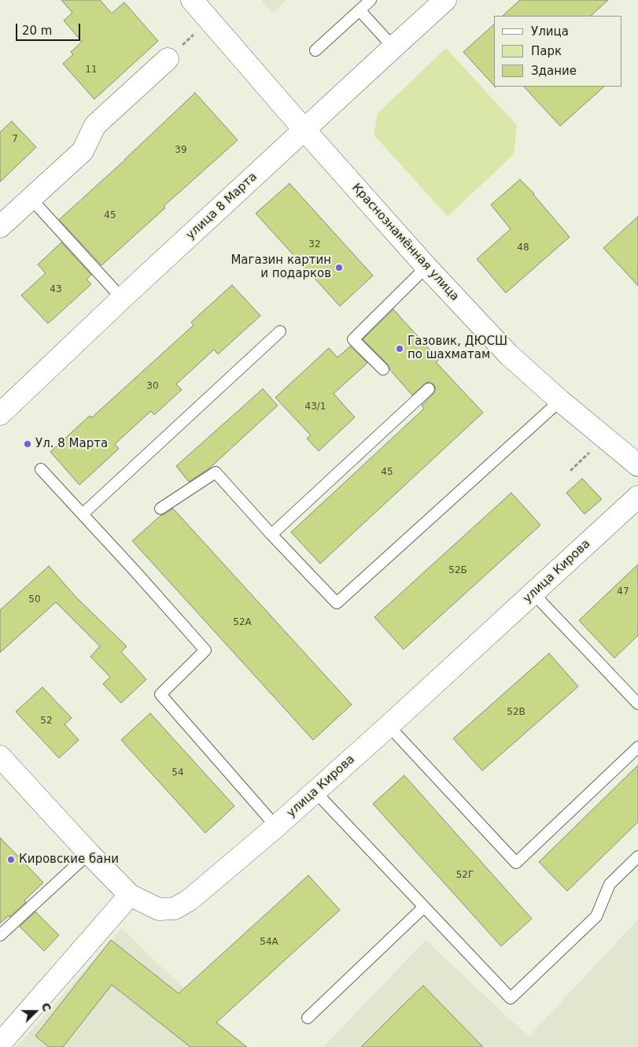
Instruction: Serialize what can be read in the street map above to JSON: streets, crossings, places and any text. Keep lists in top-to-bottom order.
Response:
{
  "streets": {
    "main road": ["улица 8 Марта", "Краснознамённая улица", "улица Кирова"]
  },
  "crossings": [
    ["улица 8 Марта", "Краснознамённая улица"]
  ],
  "places": [
    "Магазин картин и подарков",
    "Газовик, ДЮСШ по шахматам",
    "Ул. 8 Марта",
    "Кировские бани"
  ],
  "house_numbers": [
    "11",
    "7",
    "39",
    "45",
    "32",
    "48",
    "43",
    "30",
    "43/1",
    "45",
    "52Б",
    "47",
    "50",
    "52А",
    "52В",
    "52",
    "54",
    "52Г",
    "54А"
  ],
  "legend": ["Улица", "Парк", "Здание"],
  "scale_bar": "20 m",
  "north": "right"
}
